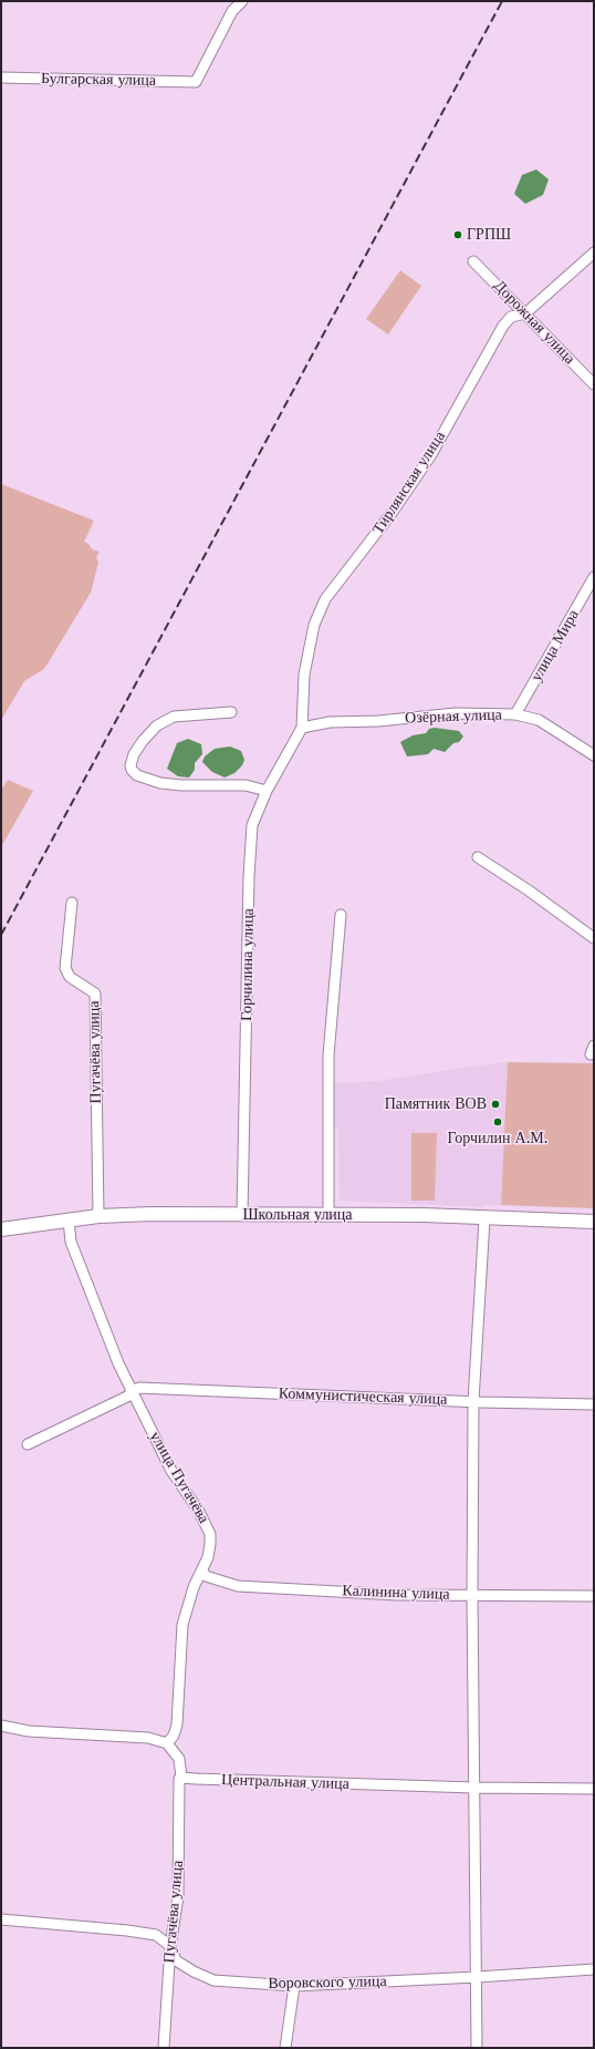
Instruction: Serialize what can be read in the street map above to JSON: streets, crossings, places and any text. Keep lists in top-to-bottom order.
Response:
{
  "streets": {
    "street": [
      "Булгарская улица",
      "Дорожная улица",
      "Тирлянская улица",
      "улица Мира",
      "Озёрная улица",
      "Горчилина улица",
      "Пугачёва улица",
      "Школьная улица",
      "Коммунистическая улица",
      "улица Пугачёва",
      "Калинина улица",
      "Центральная улица",
      "Воровского улица"
    ]
  },
  "crossings": [
    ["Дорожная улица", "Тирлянская улица"],
    ["Тирлянская улица", "Озёрная улица"],
    ["Тирлянская улица", "Горчилина улица"],
    ["улица Мира", "Озёрная улица"],
    ["Озёрная улица", "Горчилина улица"],
    ["Горчилина улица", "Школьная улица"],
    ["Пугачёва улица", "Школьная улица"],
    ["Пугачёва улица", "Центральная улица"],
    ["Пугачёва улица", "Воровского улица"],
    ["Школьная улица", "улица Пугачёва"],
    ["Коммунистическая улица", "улица Пугачёва"],
    ["улица Пугачёва", "Калинина улица"]
  ],
  "places": ["ГРПШ", "Памятник ВОВ", "Горчилин А.М."]
}
